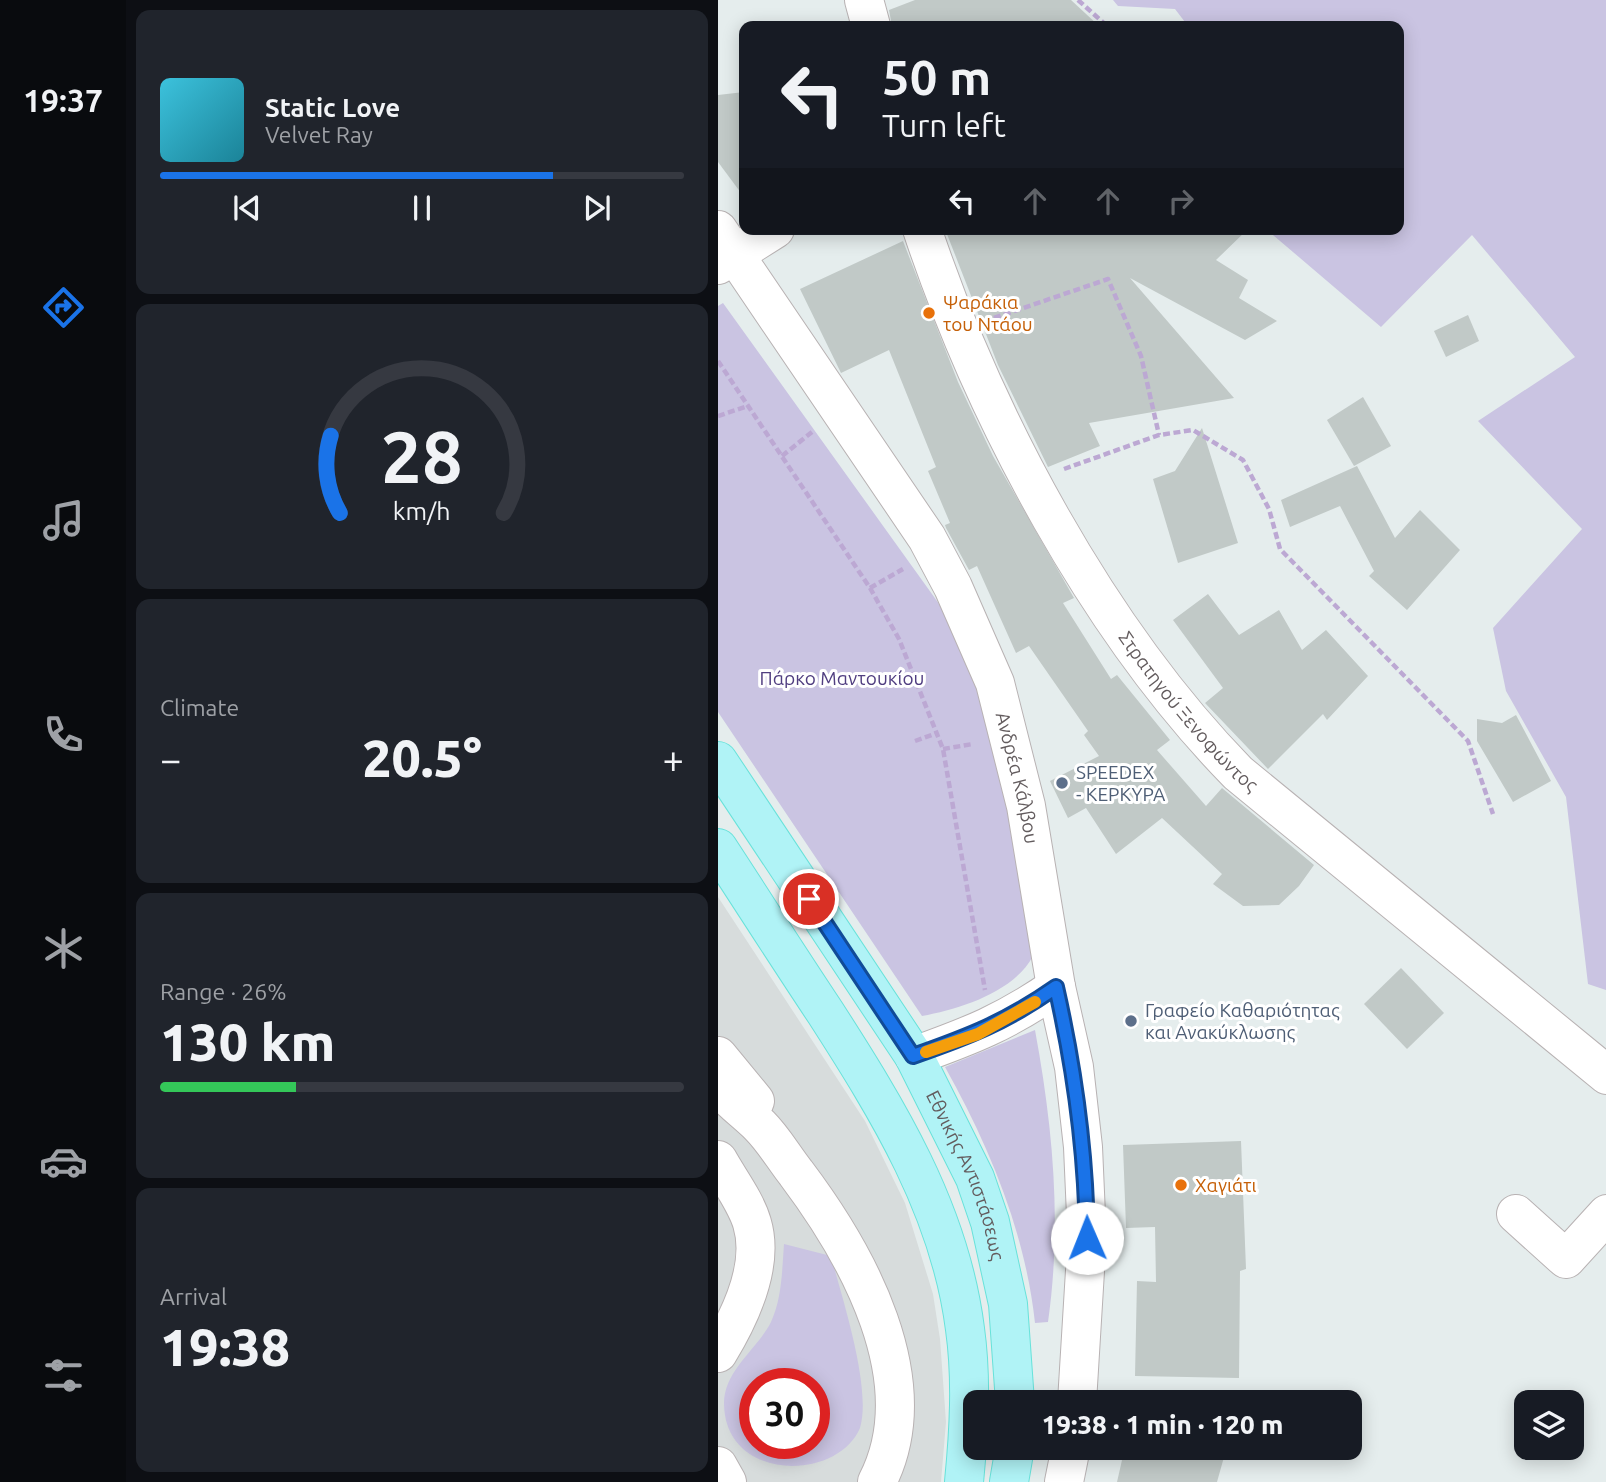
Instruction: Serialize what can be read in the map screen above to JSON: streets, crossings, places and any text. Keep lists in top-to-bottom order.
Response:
{
  "streets": {
    "main road": ["Εθνικής Αντιστάσεως"],
    "street": ["Στρατηγού Ξενοφώντος", "Ανδρέα Κάλβου"]
  },
  "parks": ["Πάρκο Μαντουκίου"],
  "places": [
    "Ψαράκια του Ντάου",
    "SPEEDEX - ΚΕΡΚΥΡΑ",
    "Γραφείο Καθαριότητας και Ανακύκλωσης",
    "Χαγιάτι"
  ],
  "page": {
    "tabs": "19:37",
    "turn": ["50 m", "Turn left"],
    "song": ["Static Love", "Velvet Ray"],
    "tile": [
      "Climate",
      ["Range · 26%", "130 km"],
      ["Arrival", "19:38"]
    ],
    "heat": ["−", "20.5°", "+"],
    "limit": "30",
    "trip": "19:38 · 1 min · 120 m",
    "gauge": ["28", "km/h"]
  }
}
